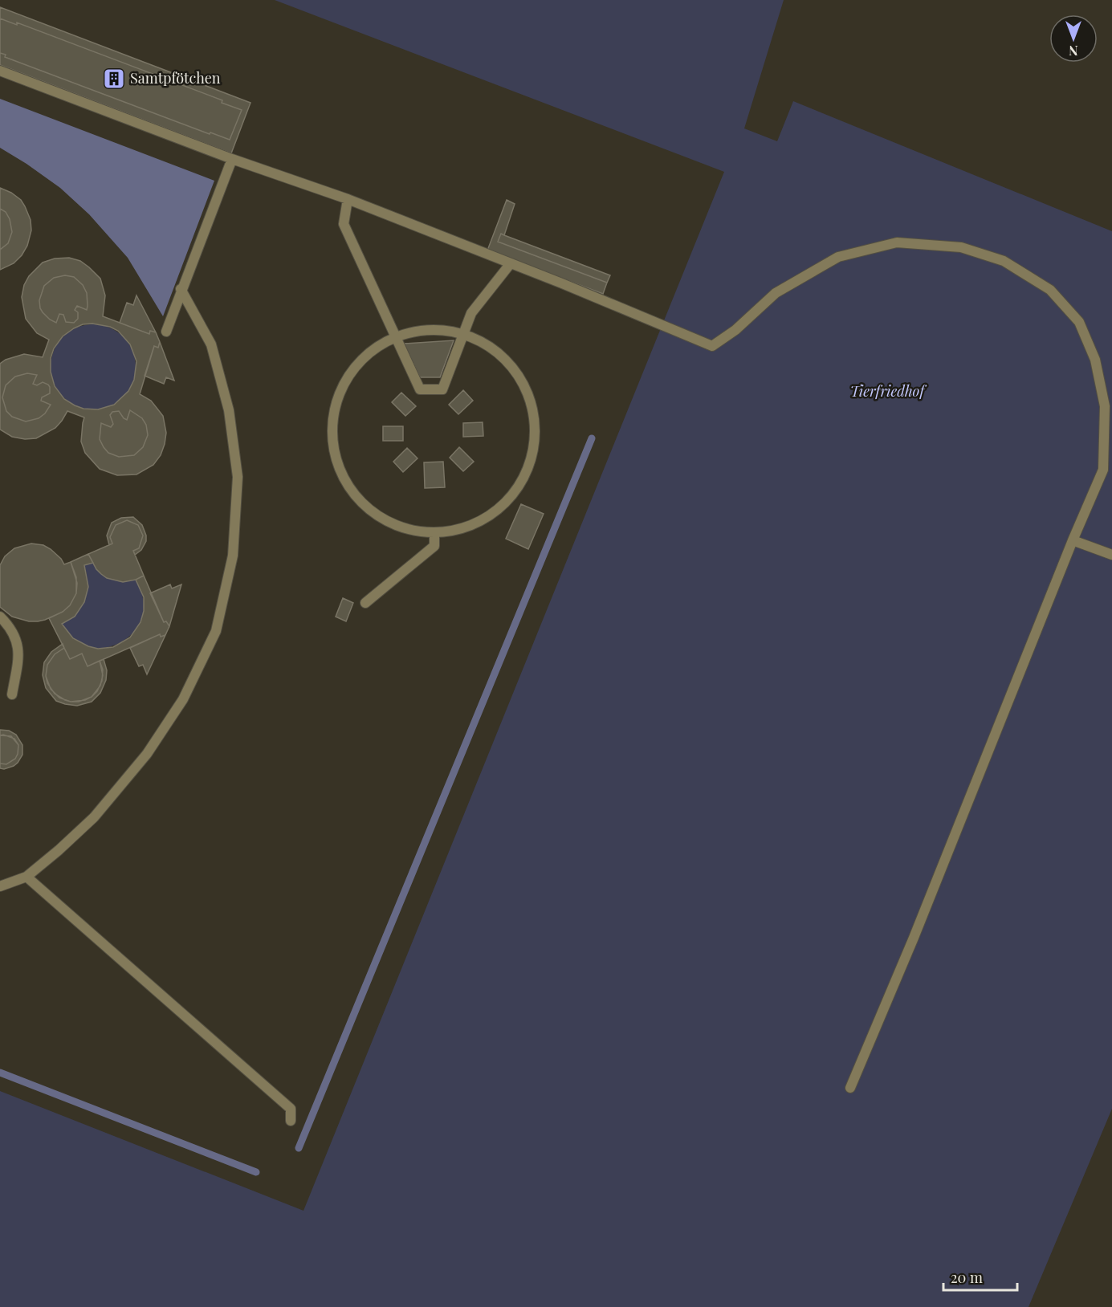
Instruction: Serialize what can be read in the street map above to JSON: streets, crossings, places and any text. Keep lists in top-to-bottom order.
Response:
{
  "parks": ["Tierfriedhof"],
  "places": {
    "building": ["Samtpfötchen"]
  },
  "scale_bar": "20 m",
  "north": "bottom"
}
